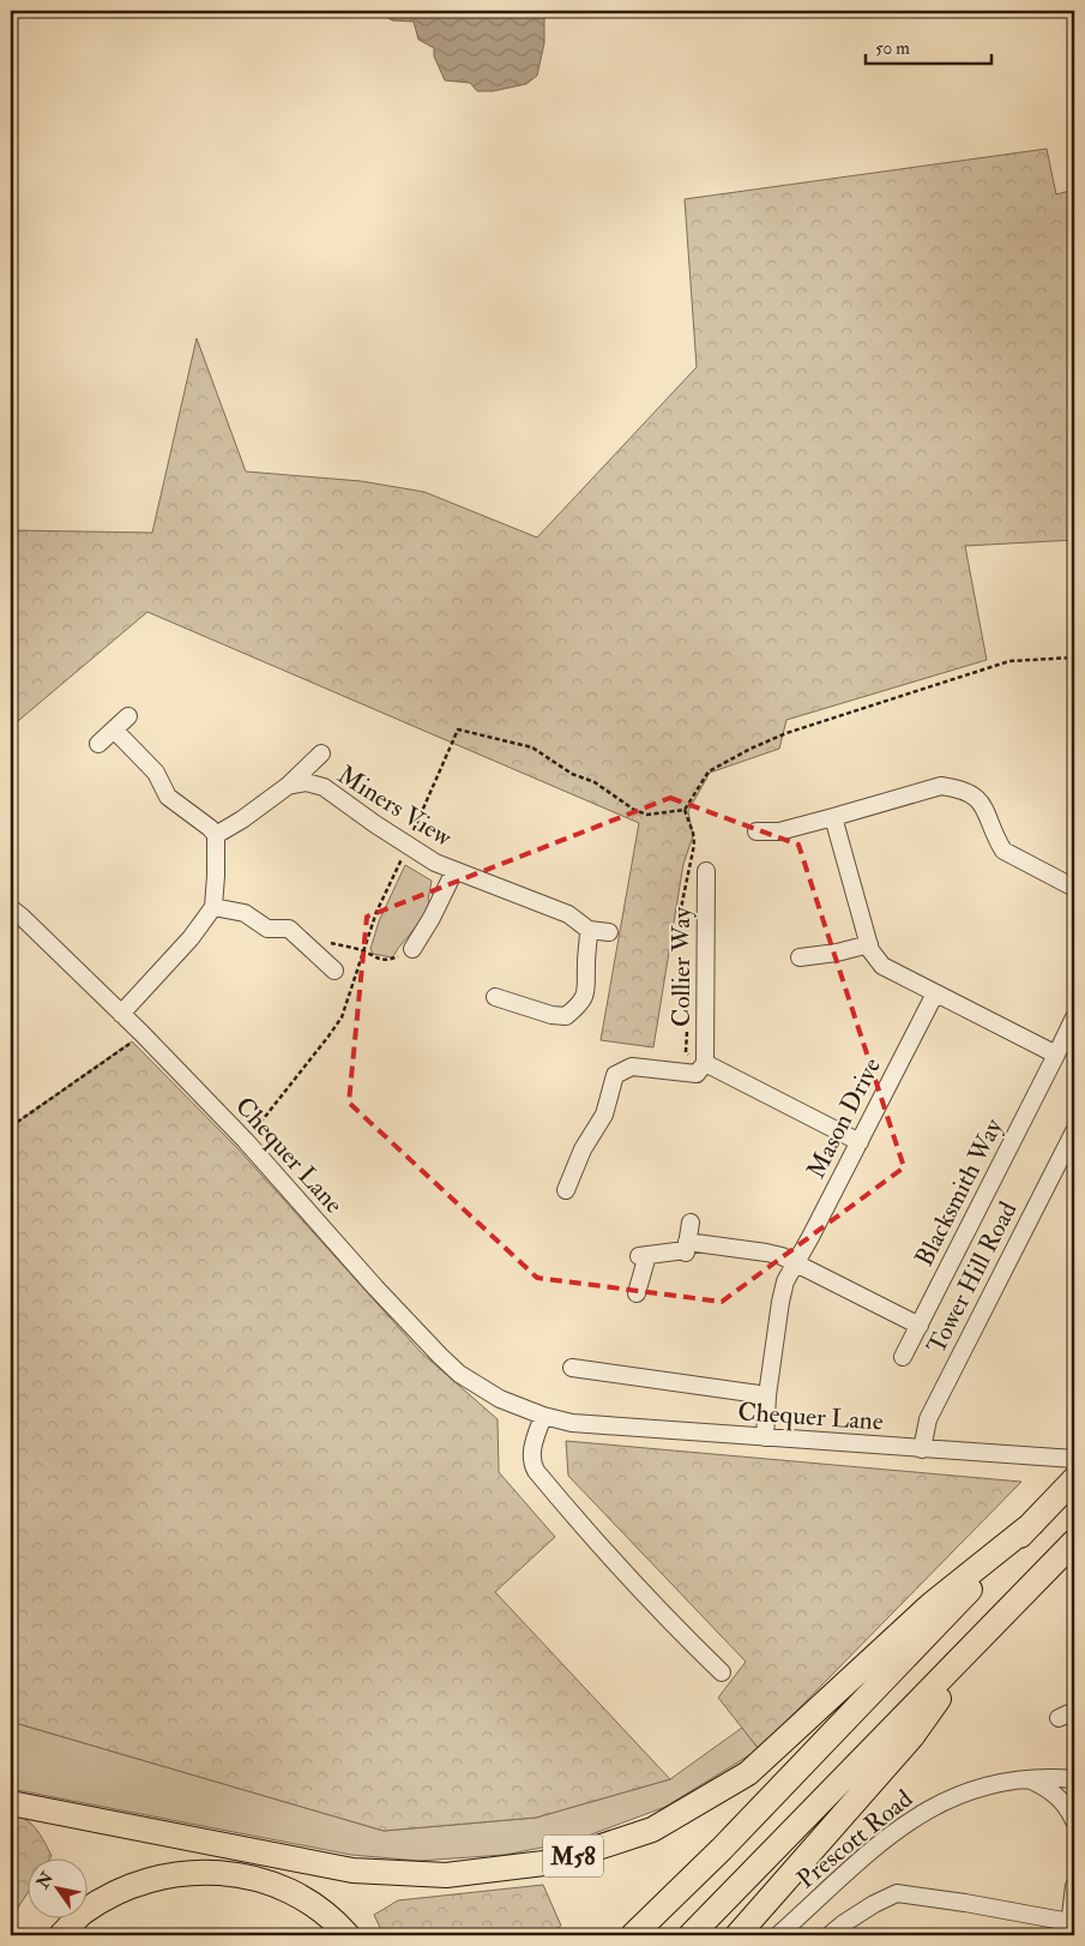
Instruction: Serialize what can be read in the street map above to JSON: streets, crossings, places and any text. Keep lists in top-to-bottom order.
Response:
{
  "streets": {
    "highway": ["M58"],
    "street": [
      "Miners View",
      "Collier Way",
      "Mason Drive",
      "Chequer Lane",
      "Blacksmith Way",
      "Tower Hill Road",
      "Prescott Road"
    ]
  },
  "crossings": [
    ["Collier Way", "Mason Drive"],
    ["Mason Drive", "Chequer Lane"],
    ["Chequer Lane", "Tower Hill Road"]
  ],
  "scale_bar": "50 m",
  "north": "top left"
}
